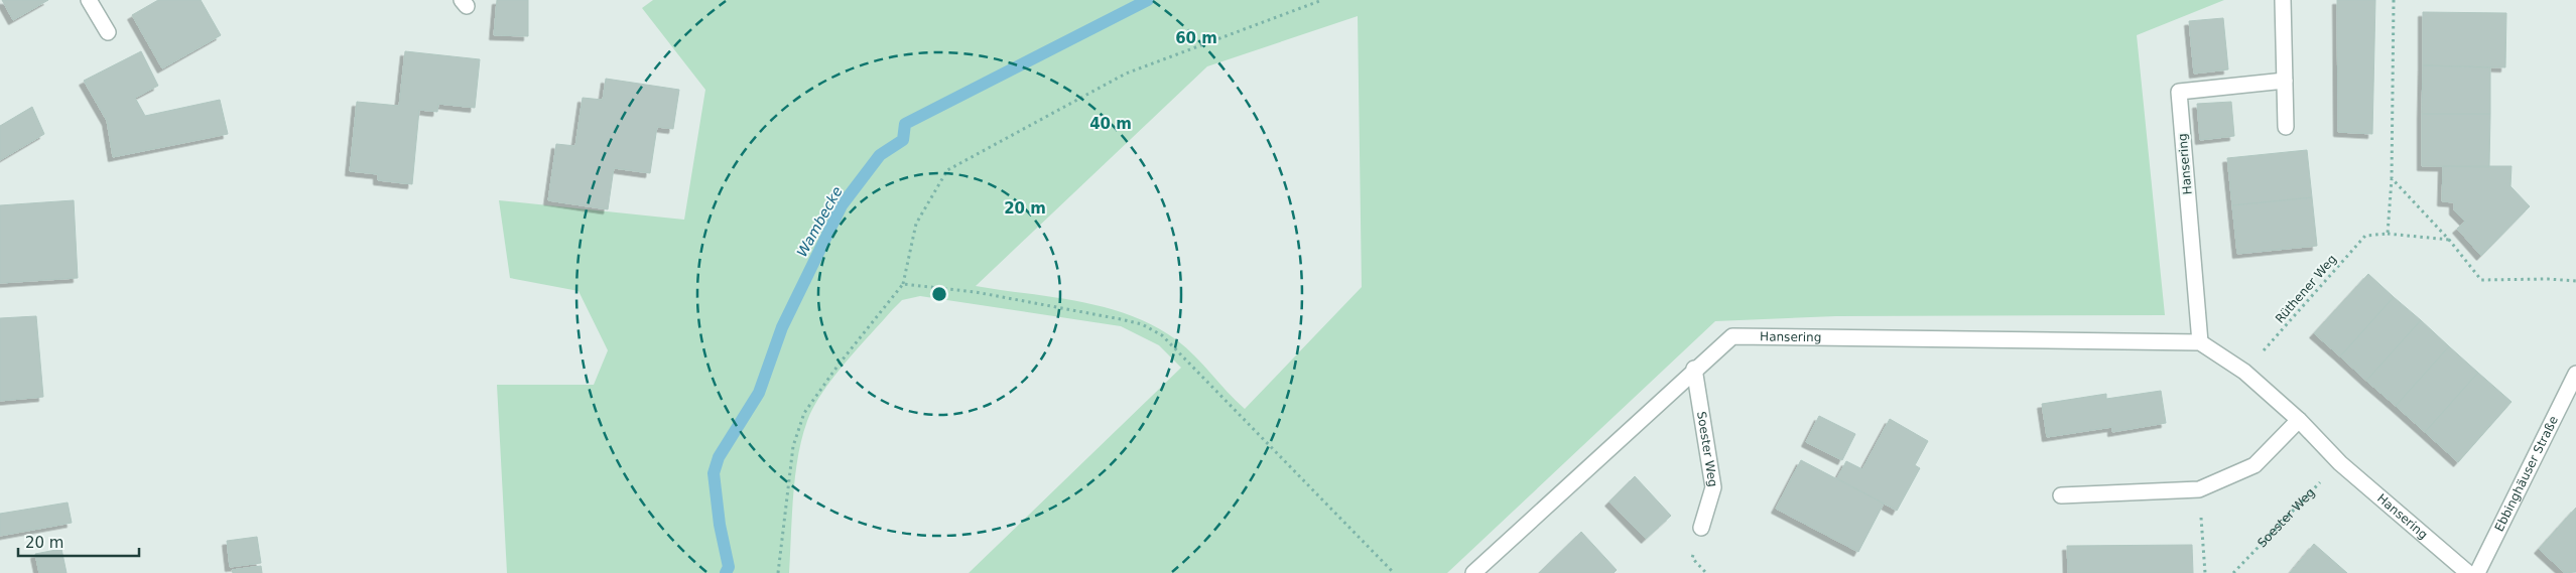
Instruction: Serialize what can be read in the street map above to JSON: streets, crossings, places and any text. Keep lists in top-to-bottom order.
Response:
{
  "streets": {
    "street": ["Hansering", "Soester Weg", "Ebbinghäuser Straße"],
    "path": ["Rüthener Weg"]
  },
  "crossings": [
    ["Hansering", "Rüthener Weg"],
    ["Hansering", "Soester Weg"]
  ],
  "water": ["Wambecke"],
  "scale_bar": "20 m",
  "rings": ["60 m", "40 m", "20 m"]
}
